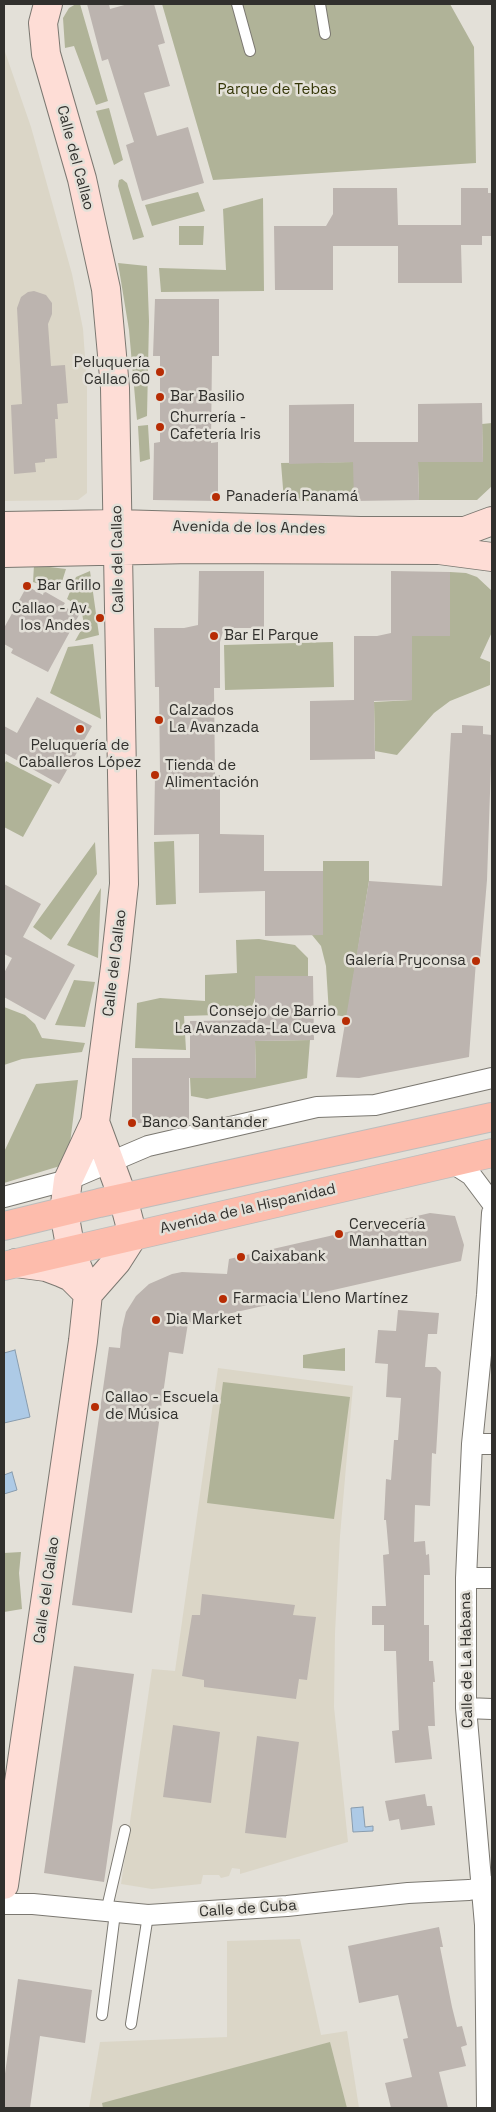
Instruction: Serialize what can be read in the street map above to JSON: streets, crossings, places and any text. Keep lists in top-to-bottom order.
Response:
{
  "streets": {
    "main road": ["Avenida de la Hispanidad"],
    "street": [
      "Calle del Callao",
      "Avenida de los Andes",
      "Calle de La Habana",
      "Calle de Cuba"
    ]
  },
  "crossings": [
    ["Calle del Callao", "Avenida de los Andes"],
    ["Calle del Callao", "Avenida de la Hispanidad"],
    ["Calle de La Habana", "Calle de Cuba"]
  ],
  "parks": ["Parque de Tebas"],
  "places": [
    "Peluquería Callao 60",
    "Bar Basilio",
    "Churrería - Cafetería Iris",
    "Panadería Panamá",
    "Bar Grillo",
    "Callao - Av. los Andes",
    "Bar El Parque",
    "Calzados La Avanzada",
    "Peluquería de Caballeros López",
    "Tienda de Alimentación",
    "Galería Pryconsa",
    "Consejo de Barrio La Avanzada-La Cueva",
    "Banco Santander",
    "Cervecería Manhattan",
    "Caixabank",
    "Farmacia Lleno Martínez",
    "Dia Market",
    "Callao - Escuela de Música"
  ]
}
